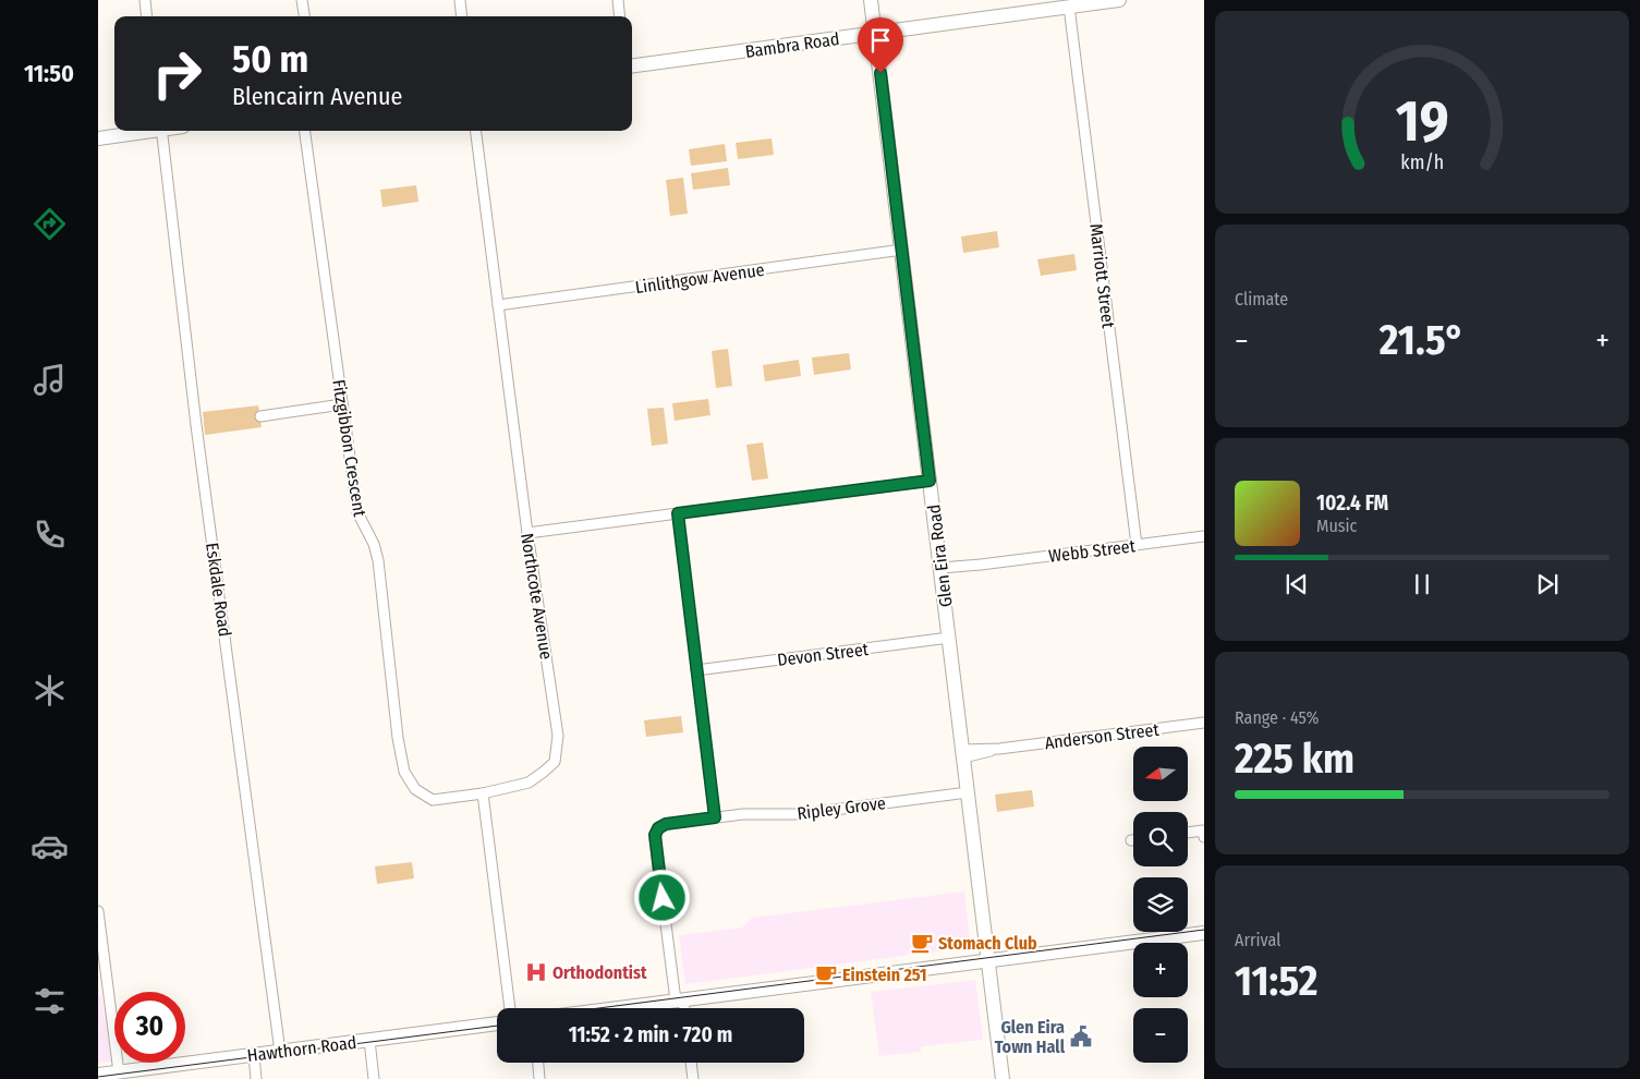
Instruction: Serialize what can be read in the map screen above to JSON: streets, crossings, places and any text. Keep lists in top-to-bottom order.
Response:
{
  "streets": {
    "main road": ["Bambra Road", "Glen Eira Road", "Hawthorn Road"],
    "street": [
      "Marriott Street",
      "Linlithgow Avenue",
      "Fitzgibbon Crescent",
      "Webb Street",
      "Eskdale Road",
      "Northcote Avenue",
      "Devon Street",
      "Anderson Street",
      "Ripley Grove"
    ]
  },
  "crossings": [
    ["Bambra Road", "Marriott Street"],
    ["Bambra Road", "Glen Eira Road"],
    ["Marriott Street", "Webb Street"],
    ["Linlithgow Avenue", "Glen Eira Road"],
    ["Linlithgow Avenue", "Northcote Avenue"],
    ["Fitzgibbon Crescent", "Northcote Avenue"],
    ["Webb Street", "Glen Eira Road"],
    ["Glen Eira Road", "Devon Street"],
    ["Glen Eira Road", "Anderson Street"],
    ["Glen Eira Road", "Ripley Grove"],
    ["Eskdale Road", "Hawthorn Road"]
  ],
  "places": {
    "cafe": ["Stomach Club", "Einstein 251"],
    "hospital": ["Orthodontist"],
    "public building": ["Glen Eira Town Hall"]
  },
  "north": "left",
  "page": {
    "tabs": "11:50",
    "turn": ["50 m", "Blencairn Avenue"],
    "tile": [
      "Climate",
      ["Range · 45%", "225 km"],
      ["Arrival", "11:52"]
    ],
    "heat": ["−", "21.5°", "+"],
    "song": ["102.4 FM", "Music"],
    "map_buttons": ["+", "−"],
    "limit": "30",
    "trip": "11:52 · 2 min · 720 m",
    "gauge": ["19", "km/h"]
  }
}
